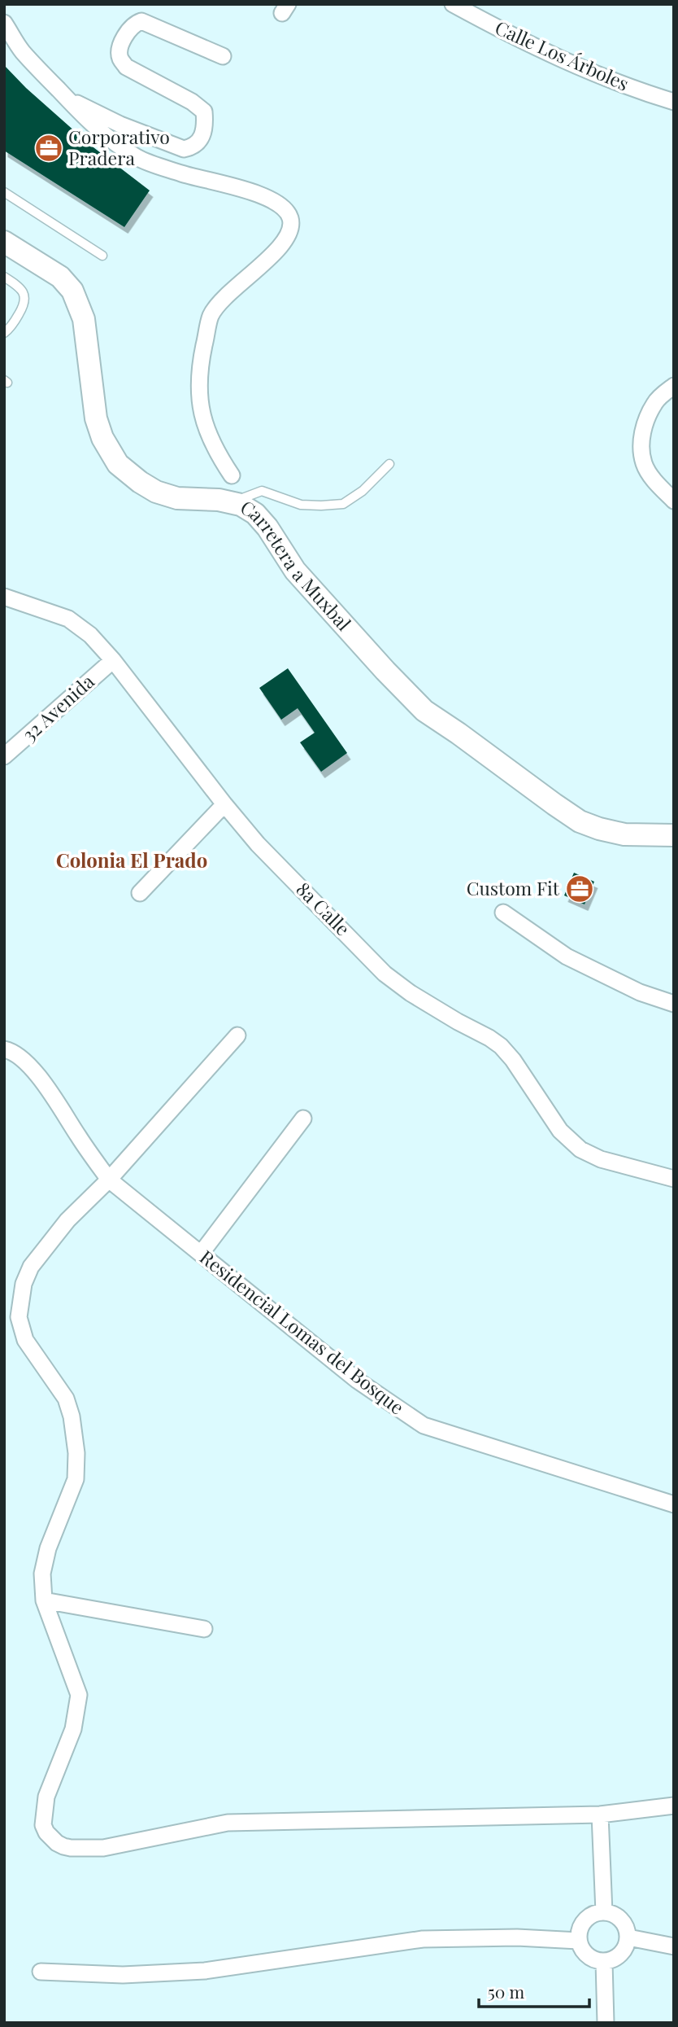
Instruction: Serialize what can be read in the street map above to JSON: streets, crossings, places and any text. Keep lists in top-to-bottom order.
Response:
{
  "streets": {
    "main road": ["Carretera a Muxbal"],
    "street": [
      "Calle Los Árboles",
      "32 Avenida",
      "8a Calle",
      "Residencial Lomas del Bosque"
    ]
  },
  "crossings": [
    ["32 Avenida", "8a Calle"]
  ],
  "districts": ["Colonia El Prado"],
  "places": {
    "office": ["Corporativo Pradera", "Custom Fit"]
  },
  "scale_bar": "50 m"
}
